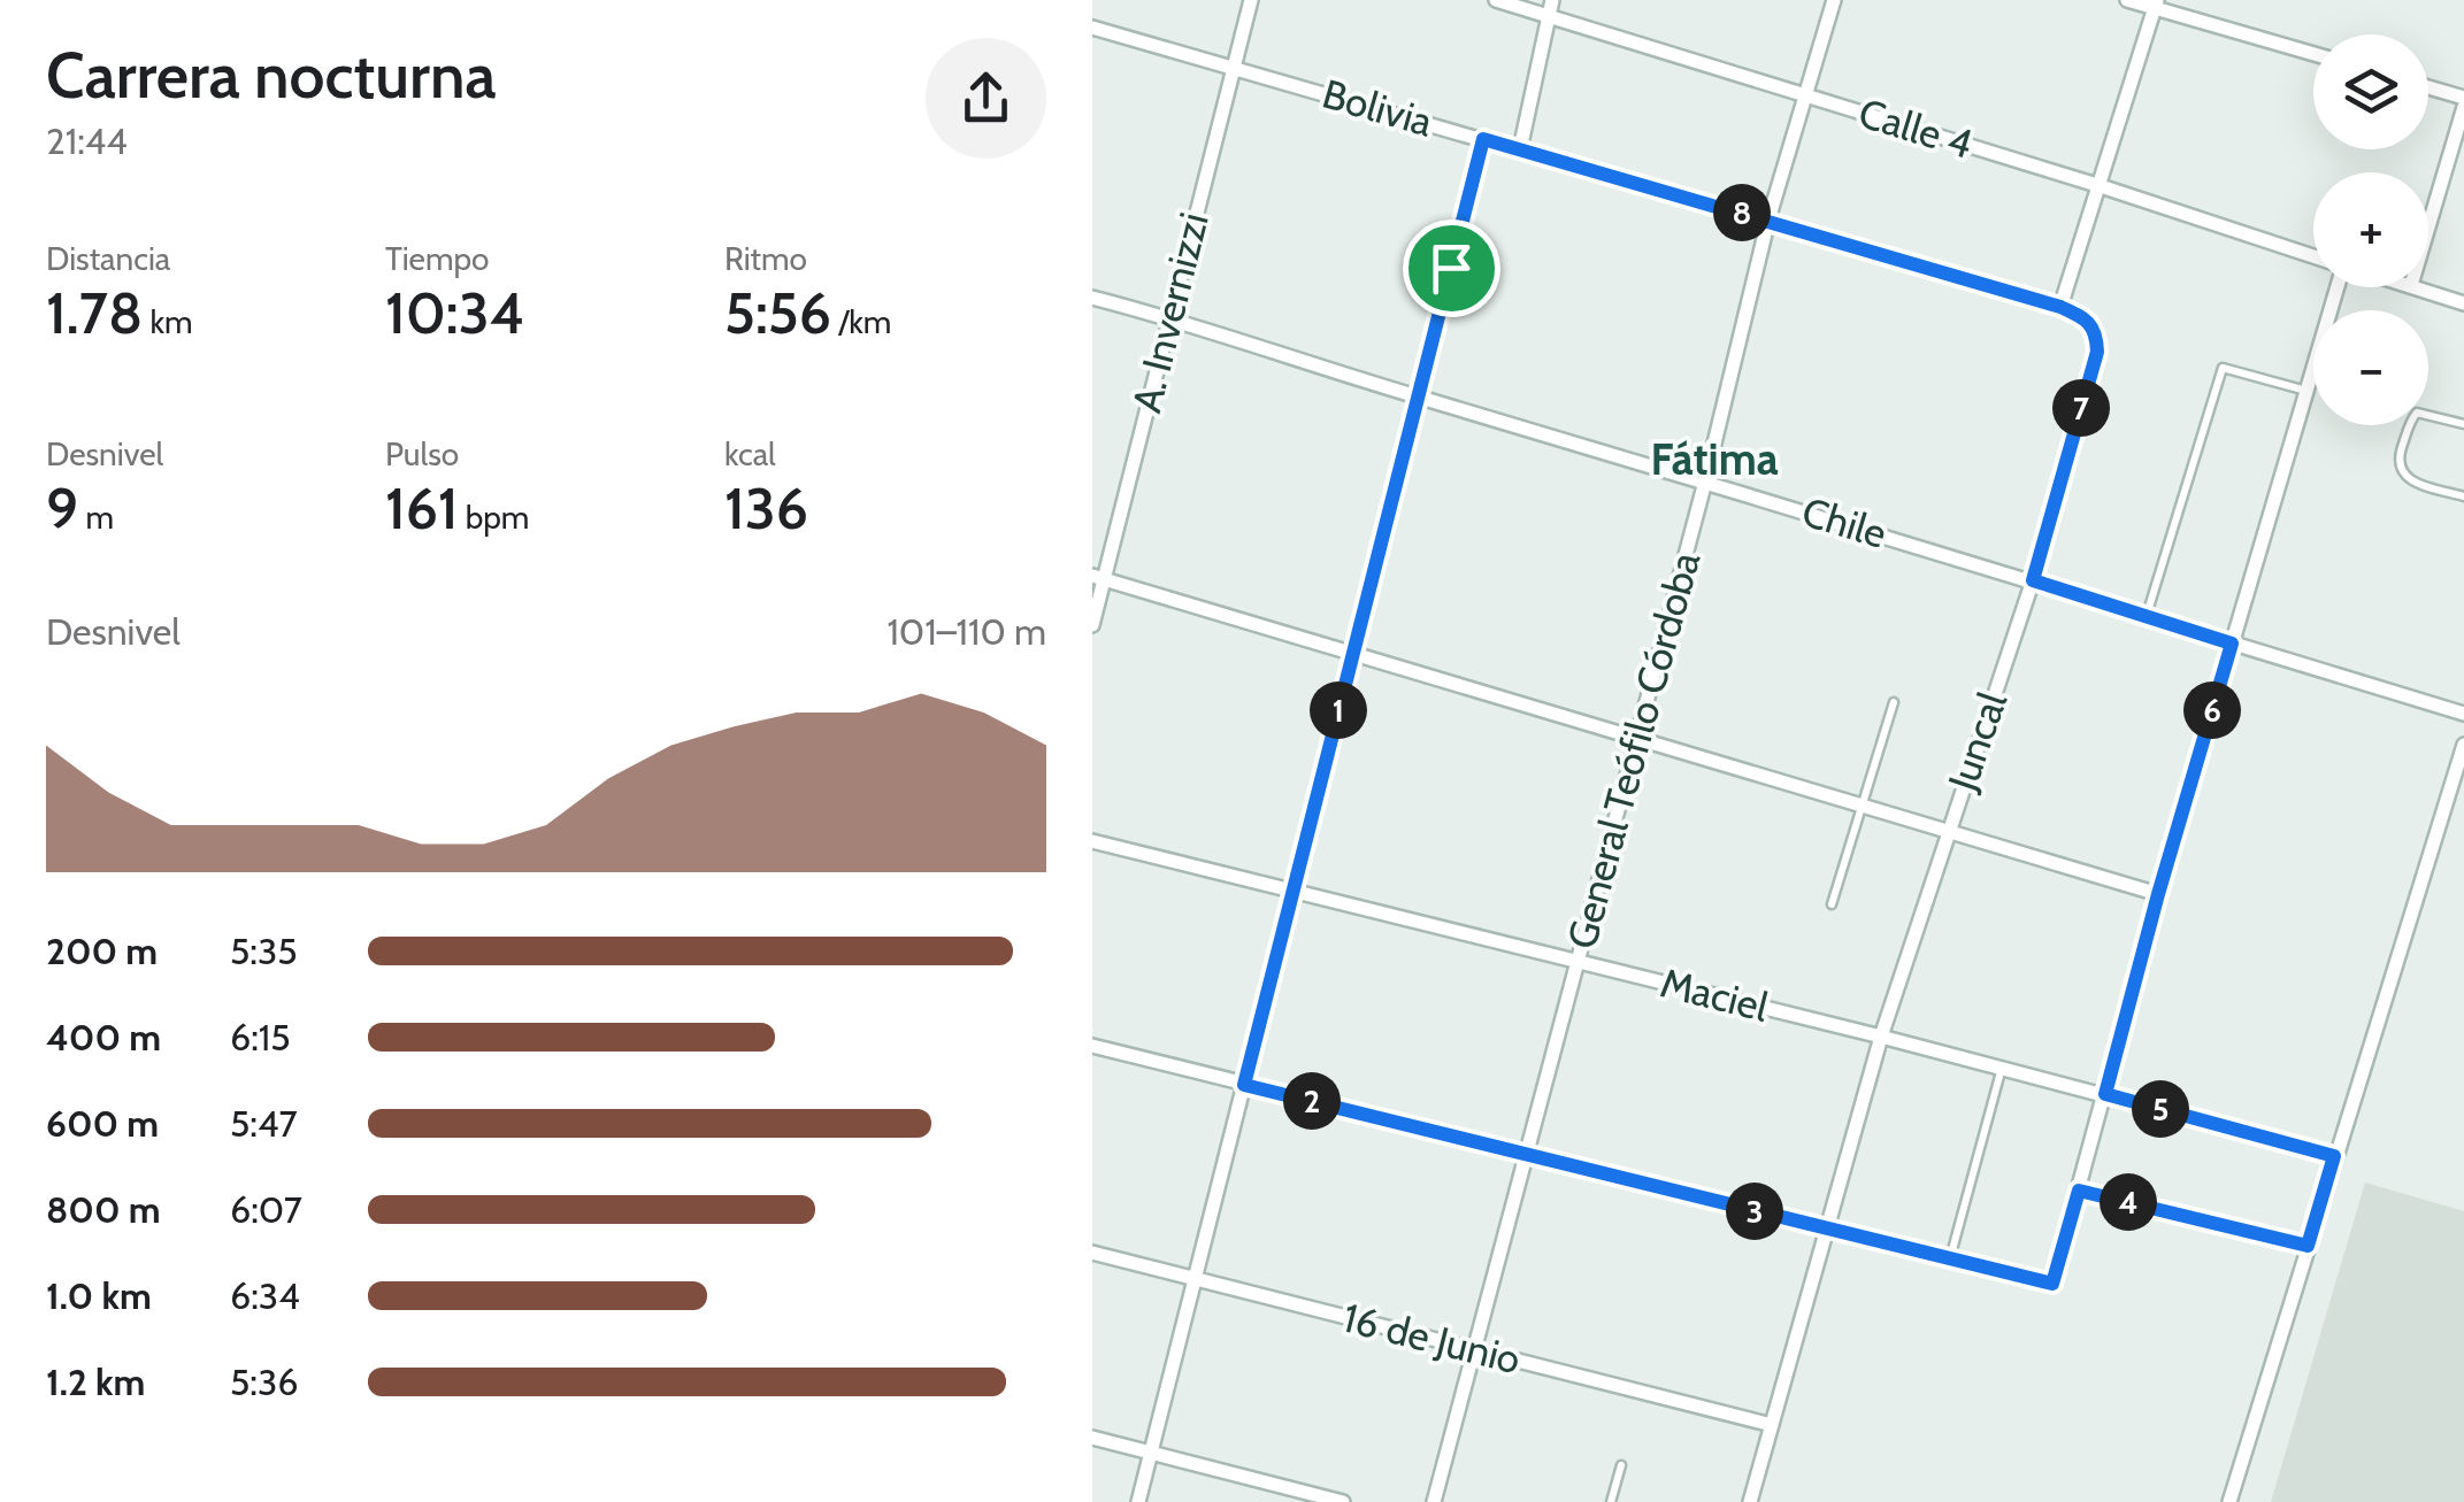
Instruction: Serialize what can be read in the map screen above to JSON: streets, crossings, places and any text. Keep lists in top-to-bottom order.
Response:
{
  "streets": {
    "street": [
      "Bolivia",
      "Calle 4",
      "A. Invernizzi",
      "Chile",
      "Juncal",
      "General Teófilo Córdoba",
      "Maciel",
      "16 de Junio"
    ]
  },
  "crossings": [
    ["Bolivia", "A. Invernizzi"],
    ["Bolivia", "Juncal"],
    ["Bolivia", "General Teófilo Córdoba"],
    ["Calle 4", "General Teófilo Córdoba"],
    ["A. Invernizzi", "Chile"],
    ["Chile", "Juncal"],
    ["Chile", "General Teófilo Córdoba"],
    ["Juncal", "Maciel"],
    ["Juncal", "16 de Junio"],
    ["General Teófilo Córdoba", "Maciel"],
    ["General Teófilo Córdoba", "16 de Junio"]
  ],
  "districts": ["Fátima"],
  "page": {
    "heading": ["Carrera nocturna", "21:44"],
    "map_buttons": ["+", "−"],
    "pins": [
      "8",
      "7",
      "1",
      "6",
      "2",
      "5",
      "4",
      "3"
    ],
    "stats": [
      ["Distancia", "1.78 km"],
      ["Tiempo", "10:34"],
      ["Ritmo", "5:56 /km"],
      ["Desnivel", "9 m"],
      ["Pulso", "161 bpm"],
      ["kcal", "136"]
    ],
    "chart": ["Desnivel", "101–110 m"],
    "list": [
      {
        "name": "200 m",
        "note": "5:35"
      },
      {
        "name": "400 m",
        "note": "6:15"
      },
      {
        "name": "600 m",
        "note": "5:47"
      },
      {
        "name": "800 m",
        "note": "6:07"
      },
      {
        "name": "1.0 km",
        "note": "6:34"
      },
      {
        "name": "1.2 km",
        "note": "5:36"
      }
    ]
  }
}
